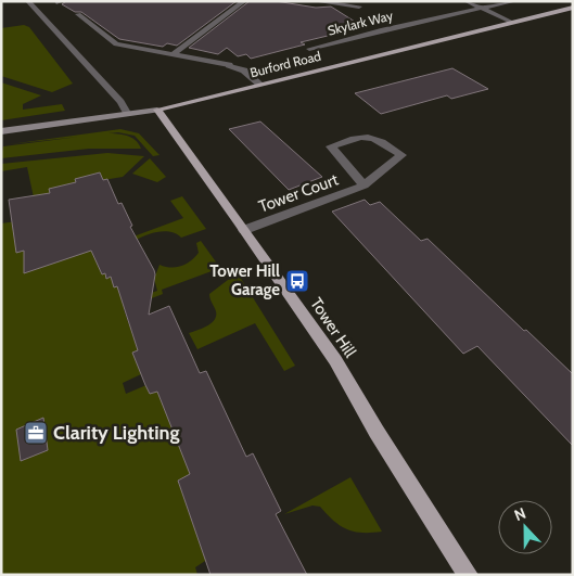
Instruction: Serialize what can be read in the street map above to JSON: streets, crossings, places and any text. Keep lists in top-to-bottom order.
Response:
{
  "streets": {
    "main road": ["Burford Road", "Tower Hill"],
    "street": ["Skylark Way", "Tower Court"]
  },
  "crossings": [
    ["Burford Road", "Tower Hill"],
    ["Tower Court", "Tower Hill"]
  ],
  "places": {
    "bus stop": ["Tower Hill Garage"],
    "office": ["Clarity Lighting"]
  },
  "north": "top"
}
